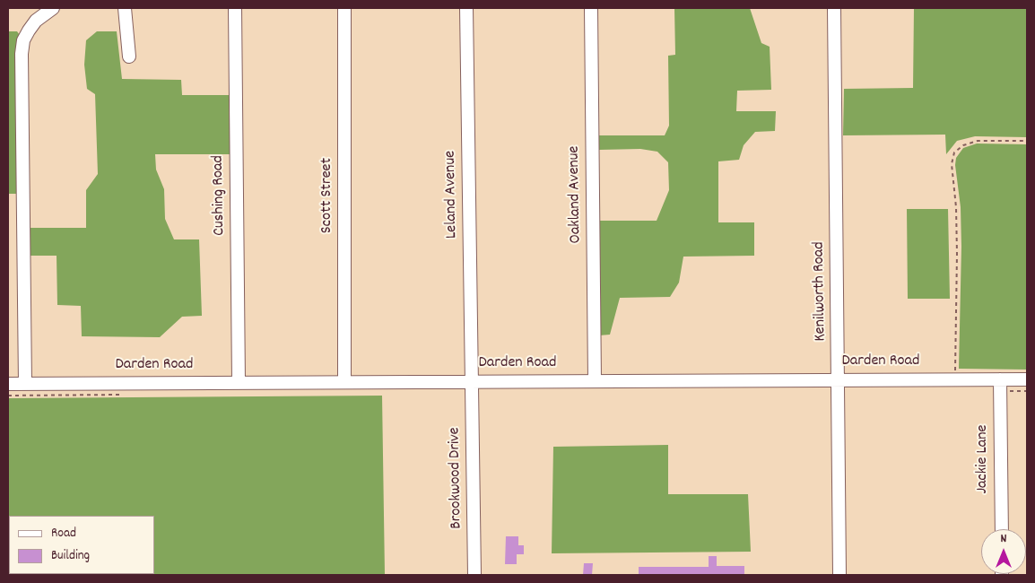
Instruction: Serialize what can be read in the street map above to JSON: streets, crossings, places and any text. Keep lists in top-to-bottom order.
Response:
{
  "streets": {
    "street": [
      "Leland Avenue",
      "Oakland Avenue",
      "Cushing Road",
      "Scott Street",
      "Kenilworth Road",
      "Darden Road",
      "Jackie Lane",
      "Brookwood Drive"
    ]
  },
  "crossings": [
    ["Leland Avenue", "Darden Road"],
    ["Leland Avenue", "Brookwood Drive"],
    ["Oakland Avenue", "Darden Road"],
    ["Cushing Road", "Darden Road"],
    ["Scott Street", "Darden Road"],
    ["Kenilworth Road", "Darden Road"],
    ["Darden Road", "Jackie Lane"],
    ["Darden Road", "Brookwood Drive"]
  ],
  "legend": ["Road", "Building"],
  "north": "top"
}
